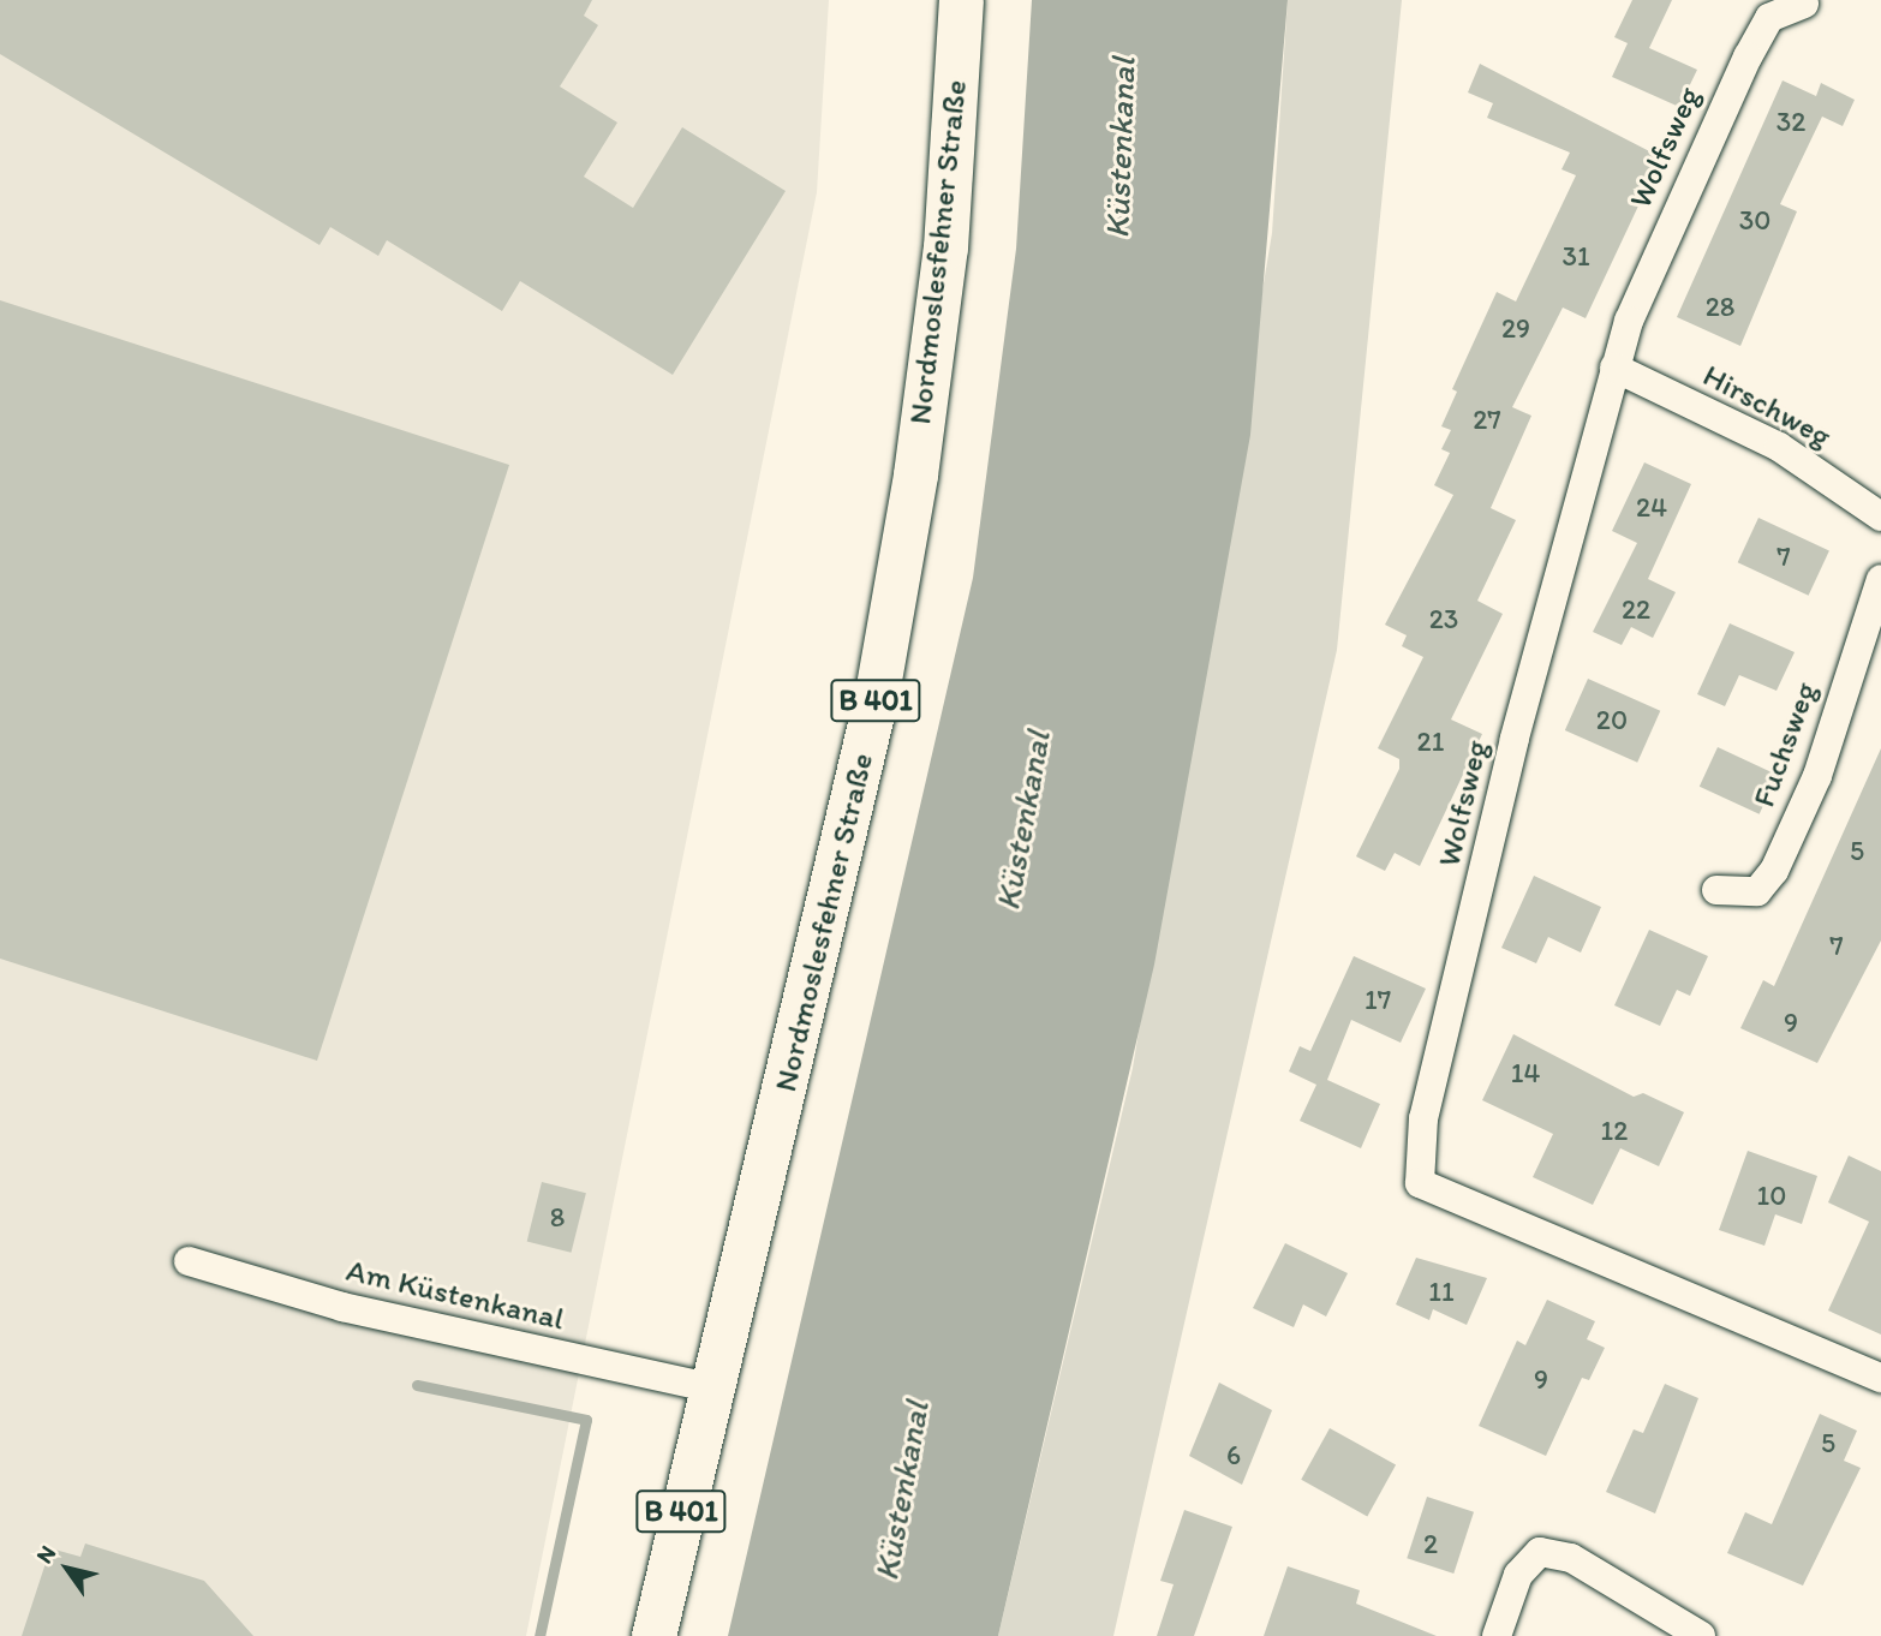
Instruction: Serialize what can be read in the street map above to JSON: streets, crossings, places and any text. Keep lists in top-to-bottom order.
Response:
{
  "streets": {
    "main road": ["Nordmoslesfehner Straße", "B 401"],
    "street": [
      "Wolfsweg",
      "Hirschweg",
      "Fuchsweg",
      "Am Küstenkanal"
    ]
  },
  "crossings": [
    ["Wolfsweg", "Hirschweg"],
    ["Nordmoslesfehner Straße", "Am Küstenkanal"]
  ],
  "water": ["Küstenkanal"],
  "house_numbers": [
    "32",
    "30",
    "31",
    "28",
    "29",
    "27",
    "24",
    "7",
    "22",
    "23",
    "20",
    "21",
    "5",
    "7",
    "17",
    "9",
    "14",
    "12",
    "10",
    "8",
    "11",
    "9",
    "5",
    "6",
    "2"
  ],
  "north": "top left"
}
